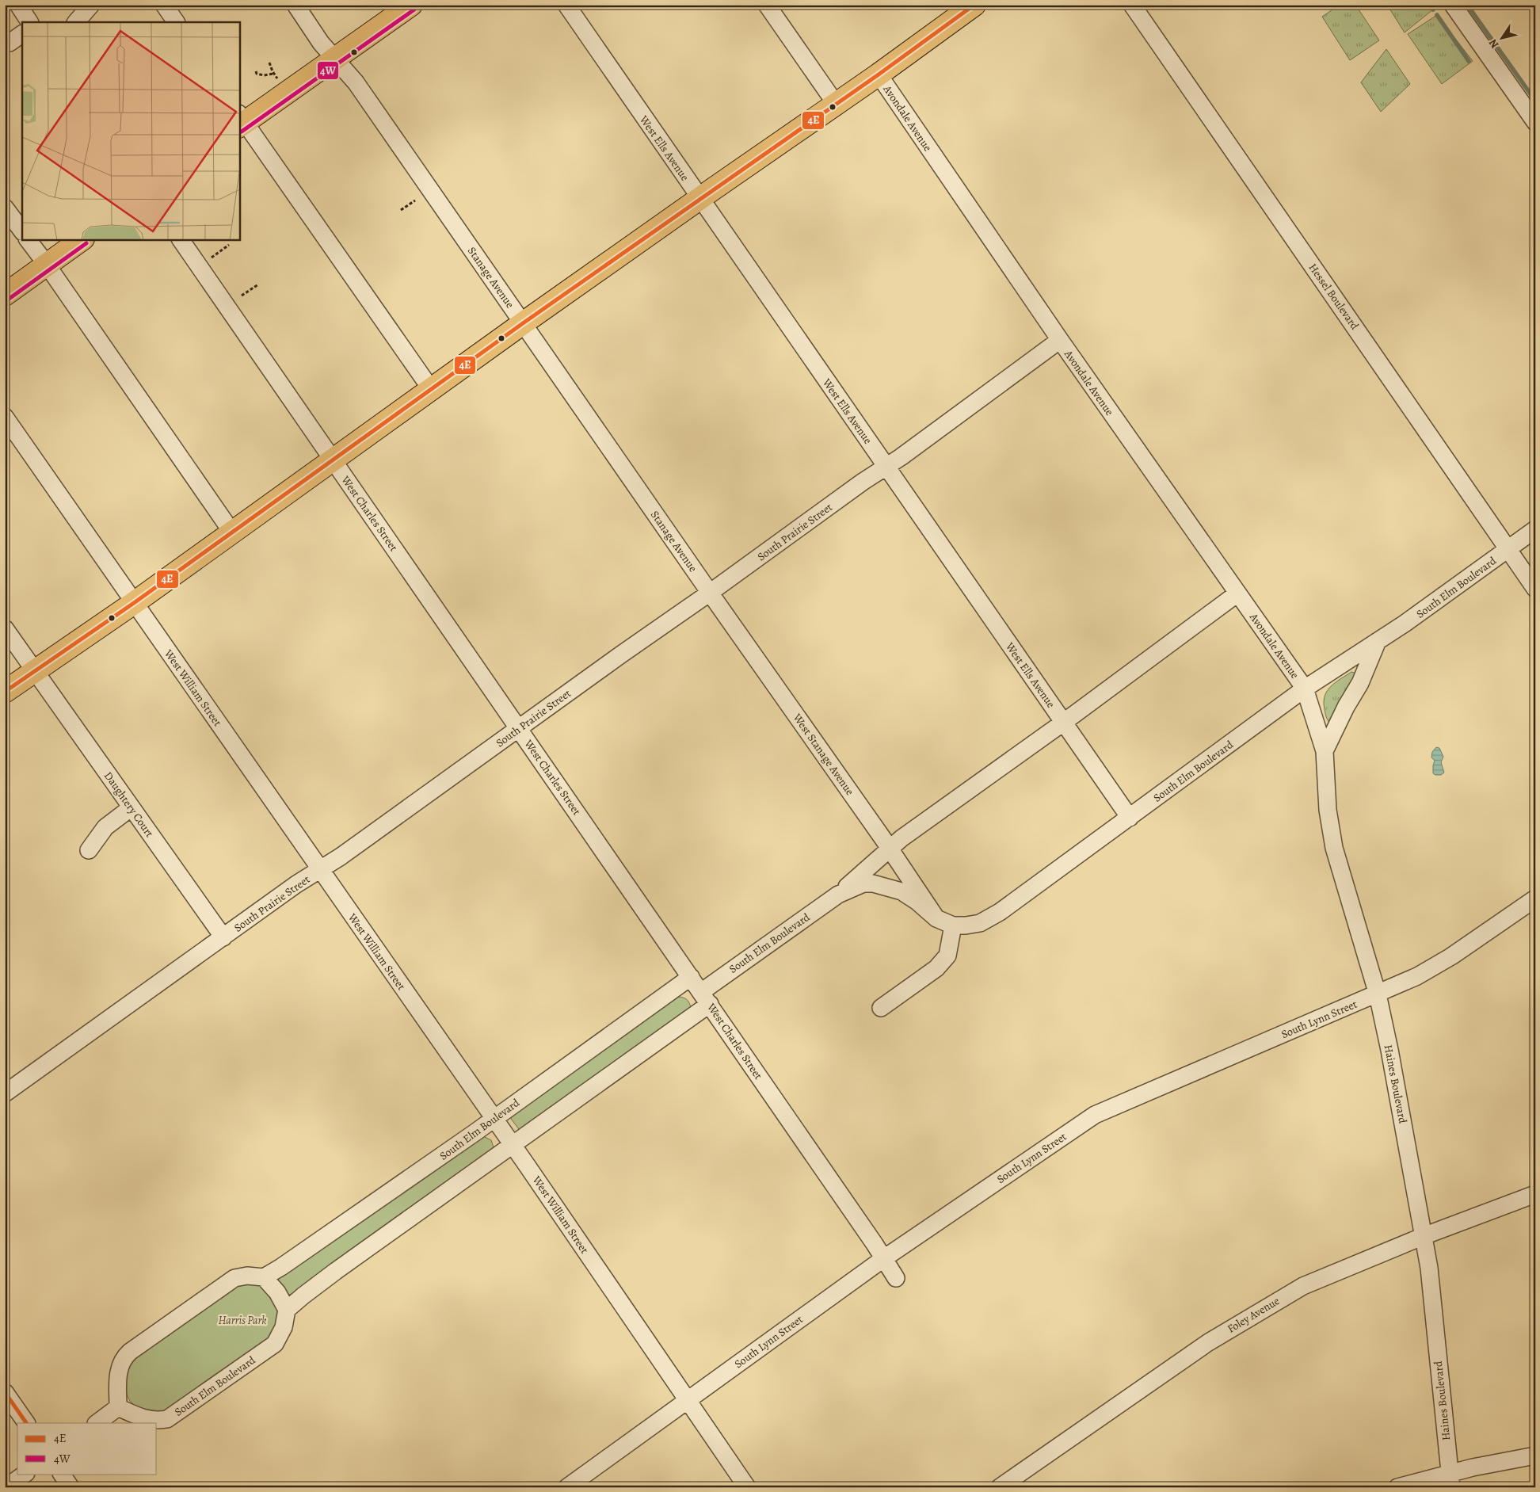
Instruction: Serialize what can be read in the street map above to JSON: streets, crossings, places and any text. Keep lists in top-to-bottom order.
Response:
{
  "streets": {
    "street": [
      "Avondale Avenue",
      "West Ells Avenue",
      "Stanage Avenue",
      "Hessel Boulevard",
      "West Charles Street",
      "South Prairie Street",
      "South Elm Boulevard",
      "West William Street",
      "West Stanage Avenue",
      "Daughtery Court",
      "South Lynn Street",
      "Haines Boulevard",
      "Foley Avenue"
    ]
  },
  "crossings": [
    ["Avondale Avenue", "South Prairie Street"],
    ["Avondale Avenue", "South Elm Boulevard"],
    ["Avondale Avenue", "Haines Boulevard"],
    ["West Ells Avenue", "South Prairie Street"],
    ["West Ells Avenue", "South Elm Boulevard"],
    ["Stanage Avenue", "South Prairie Street"],
    ["Stanage Avenue", "West Stanage Avenue"],
    ["Hessel Boulevard", "South Elm Boulevard"],
    ["West Charles Street", "South Prairie Street"],
    ["West Charles Street", "South Elm Boulevard"],
    ["West Charles Street", "South Lynn Street"],
    ["South Prairie Street", "West William Street"],
    ["South Prairie Street", "West Stanage Avenue"],
    ["South Prairie Street", "Daughtery Court"],
    ["South Elm Boulevard", "West William Street"],
    ["South Elm Boulevard", "West Stanage Avenue"],
    ["South Elm Boulevard", "Haines Boulevard"],
    ["West William Street", "South Lynn Street"],
    ["South Lynn Street", "Haines Boulevard"],
    ["Haines Boulevard", "Foley Avenue"]
  ],
  "parks": ["Harris Park"],
  "lines": ["transit line 4E", "transit line 4W"],
  "legend": ["4E", "4W"],
  "north": "bottom left"
}
